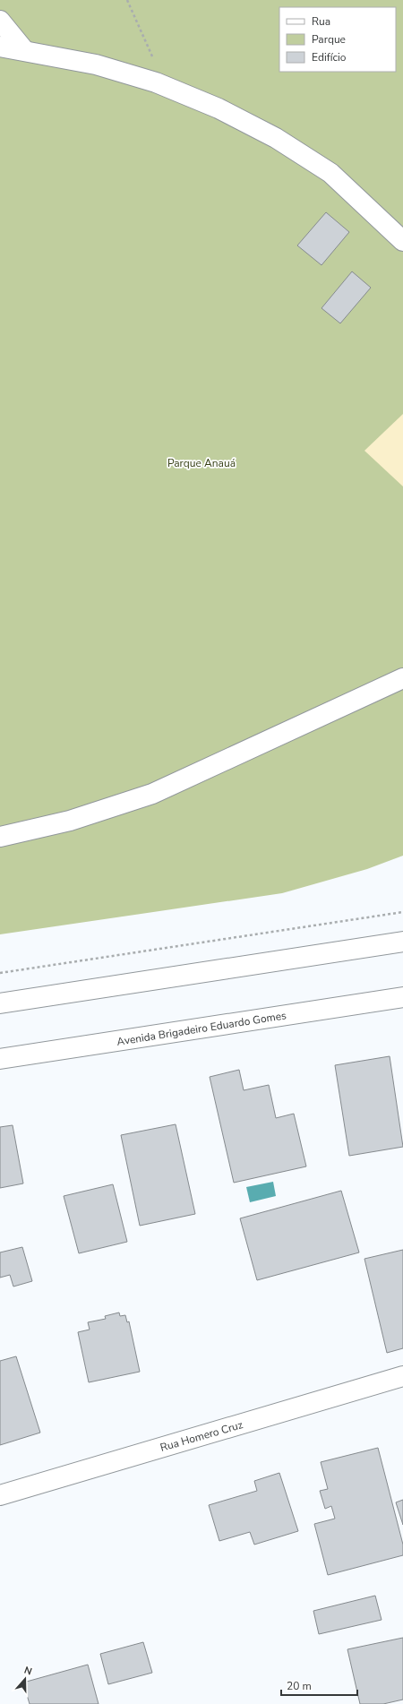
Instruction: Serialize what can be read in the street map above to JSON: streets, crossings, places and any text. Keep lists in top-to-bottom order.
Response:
{
  "streets": {
    "main road": ["Avenida Brigadeiro Eduardo Gomes", "Rua Homero Cruz"]
  },
  "parks": ["Parque Anauá"],
  "legend": ["Rua", "Parque", "Edifício"],
  "scale_bar": "20 m",
  "north": "top"
}
